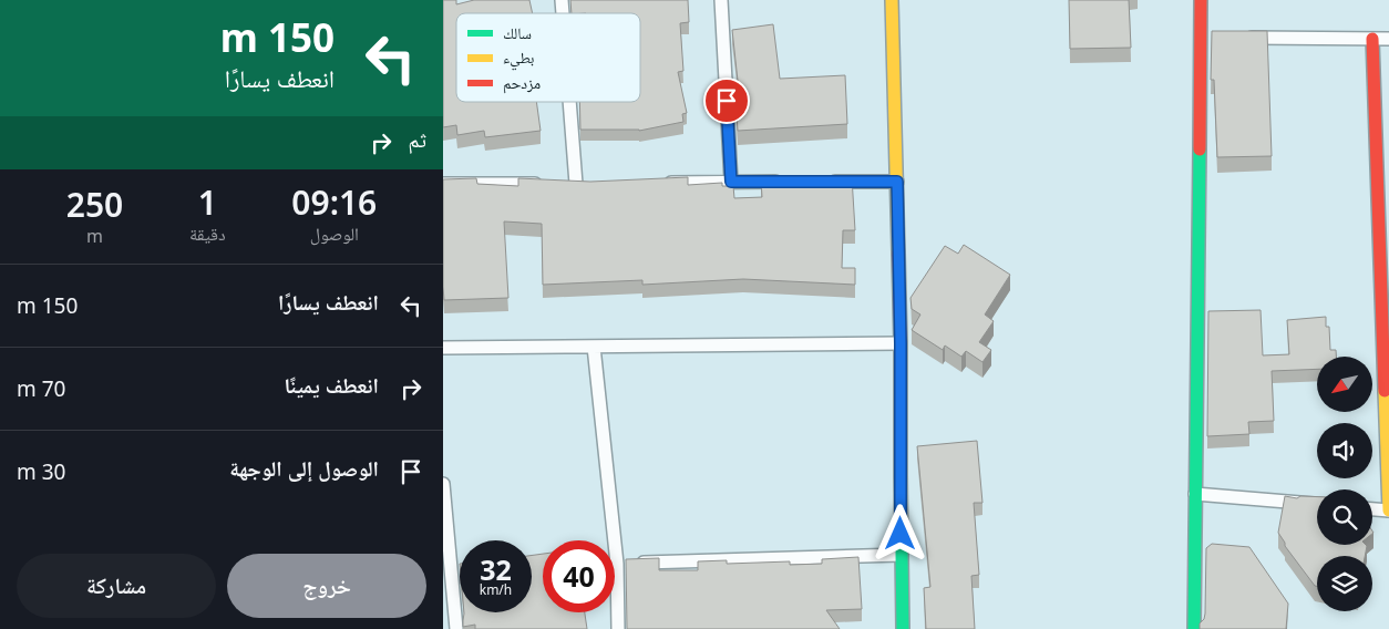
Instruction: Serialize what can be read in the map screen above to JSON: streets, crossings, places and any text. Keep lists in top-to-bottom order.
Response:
{
  "legend": ["سالك", "بطيء", "مزدحم"],
  "north": "bottom left",
  "page": {
    "turn": ["150 m", "انعطف يسارًا"],
    "then": "ثم",
    "eta": [
      "09:16",
      "الوصول",
      "1",
      "دقيقة",
      "250",
      "m"
    ],
    "list": [
      {
        "name": "انعطف يسارًا",
        "value": "150 m"
      },
      {
        "name": "انعطف يمينًا",
        "value": "70 m"
      },
      {
        "name": "الوصول إلى الوجهة",
        "value": "30 m"
      }
    ],
    "speed": "32 km/h",
    "limit": "40",
    "buttons": ["خروج", "مشاركة"]
  }
}
